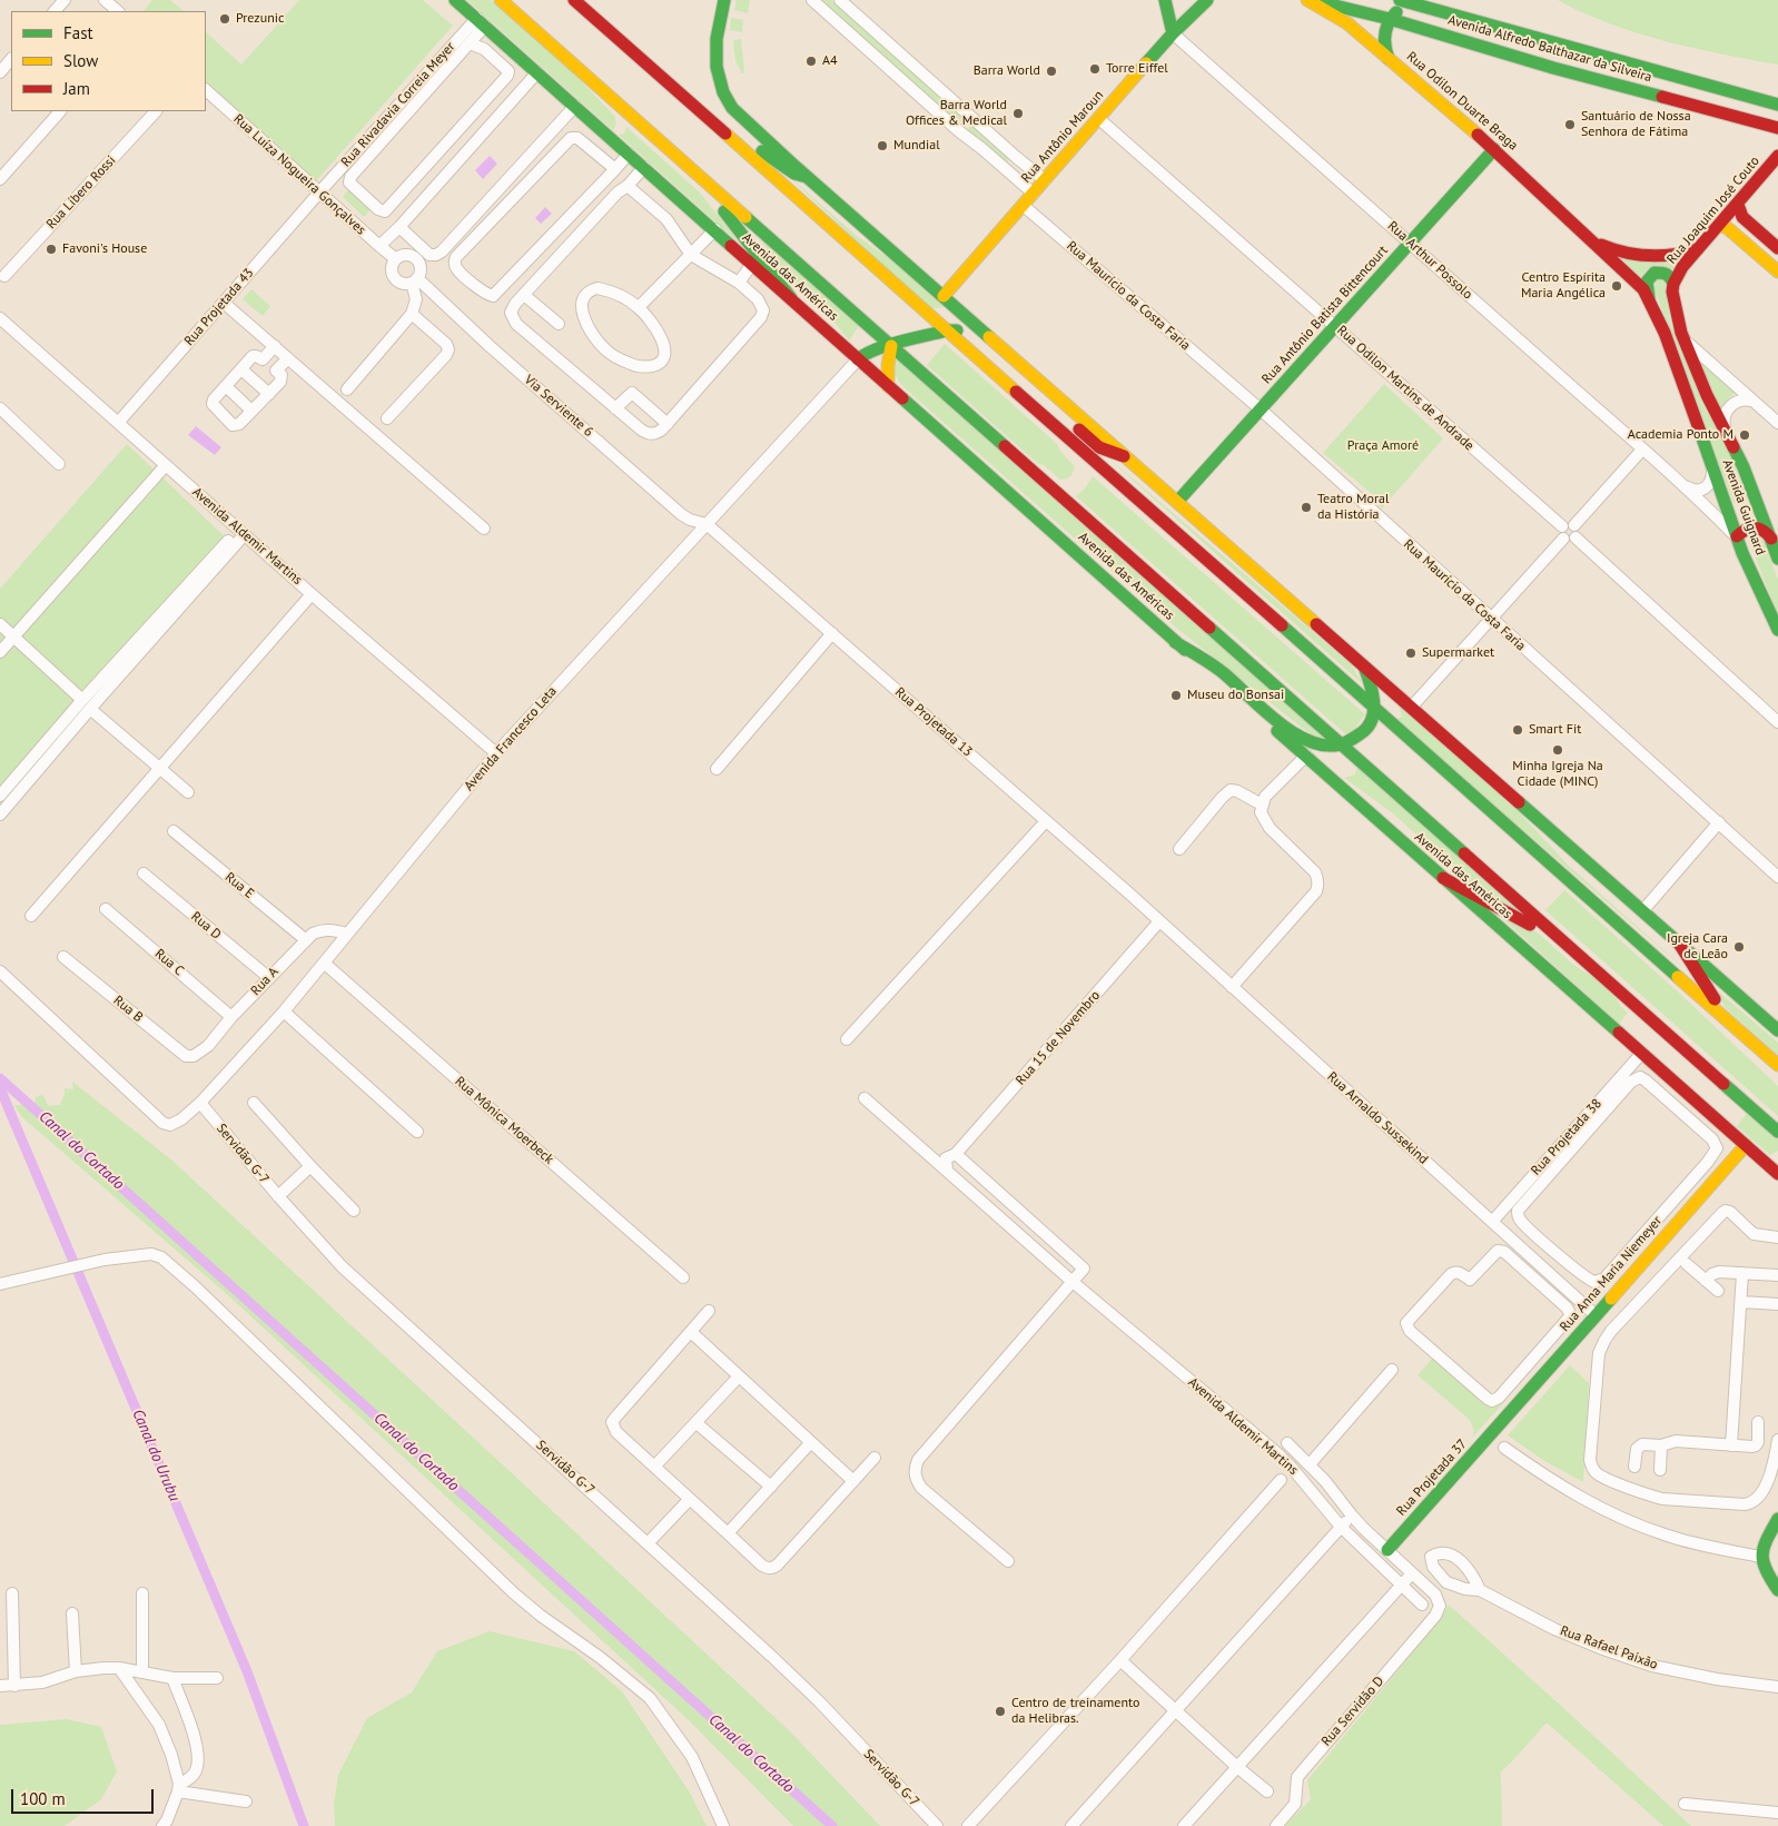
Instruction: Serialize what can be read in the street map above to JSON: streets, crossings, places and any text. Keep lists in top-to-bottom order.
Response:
{
  "streets": {
    "main road": [
      "Avenida Alfredo Balthazar da Silveira",
      "Rua Odilon Duarte Braga",
      "Rua Antônio Maroun",
      "Rua Joaquim José Couto",
      "Avenida das Américas",
      "Rua Antônio Batista Bittencourt",
      "Avenida Guignard",
      "Rua Anna Maria Niemeyer",
      "Rua Projetada 37"
    ],
    "street": [
      "Rua Rivadavia Correia Meyer",
      "Rua Luíza Nogueira Gonçalves",
      "Rua Líbero Rossi",
      "Rua Arthur Possolo",
      "Rua Maurício da Costa Faria",
      "Rua Projetada 43",
      "Rua Odilon Martins de Andrade",
      "Via Serviente 6",
      "Avenida Aldemir Martins",
      "Rua Projetada 13",
      "Avenida Francesco Leta",
      "Rua E",
      "Rua D",
      "Rua C",
      "Rua A",
      "Rua B",
      "Rua 15 de Novembro",
      "Rua Arnaldo Sussekind",
      "Rua Mônica Moerbeck",
      "Rua Projetada 38",
      "Servidão G-7",
      "Rua Rafael Paixão",
      "Rua Servidão D"
    ]
  },
  "crossings": [
    ["Rua Odilon Duarte Braga", "Rua Joaquim José Couto"],
    ["Rua Odilon Duarte Braga", "Rua Antônio Batista Bittencourt"],
    ["Rua Odilon Duarte Braga", "Avenida Guignard"],
    ["Rua Rivadavia Correia Meyer", "Rua Luíza Nogueira Gonçalves"],
    ["Rua Rivadavia Correia Meyer", "Avenida das Américas"],
    ["Rua Rivadavia Correia Meyer", "Rua Projetada 43"],
    ["Rua Antônio Maroun", "Rua Arthur Possolo"],
    ["Rua Antônio Maroun", "Rua Maurício da Costa Faria"],
    ["Rua Antônio Maroun", "Rua Odilon Martins de Andrade"],
    ["Rua Luíza Nogueira Gonçalves", "Rua Projetada 43"],
    ["Rua Luíza Nogueira Gonçalves", "Via Serviente 6"],
    ["Rua Joaquim José Couto", "Avenida Guignard"],
    ["Rua Arthur Possolo", "Rua Antônio Batista Bittencourt"],
    ["Rua Arthur Possolo", "Avenida Guignard"],
    ["Avenida das Américas", "Avenida Francesco Leta"],
    ["Avenida das Américas", "Rua Projetada 38"],
    ["Avenida das Américas", "Rua Anna Maria Niemeyer"],
    ["Rua Maurício da Costa Faria", "Rua Antônio Batista Bittencourt"],
    ["Rua Projetada 43", "Avenida Aldemir Martins"],
    ["Rua Antônio Batista Bittencourt", "Rua Odilon Martins de Andrade"],
    ["Via Serviente 6", "Rua Projetada 13"],
    ["Via Serviente 6", "Avenida Francesco Leta"],
    ["Avenida Aldemir Martins", "Avenida Francesco Leta"],
    ["Avenida Aldemir Martins", "Rua Projetada 37"],
    ["Avenida Aldemir Martins", "Rua Servidão D"],
    ["Rua Projetada 13", "Avenida Francesco Leta"],
    ["Rua Projetada 13", "Rua 15 de Novembro"],
    ["Rua Projetada 13", "Rua Arnaldo Sussekind"],
    ["Avenida Francesco Leta", "Rua A"],
    ["Avenida Francesco Leta", "Rua Mônica Moerbeck"],
    ["Avenida Francesco Leta", "Servidão G-7"],
    ["Rua E", "Rua A"],
    ["Rua D", "Rua A"],
    ["Rua C", "Rua A"],
    ["Rua A", "Rua B"],
    ["Rua 15 de Novembro", "Rua Arnaldo Sussekind"],
    ["Rua Arnaldo Sussekind", "Rua Projetada 38"],
    ["Rua Arnaldo Sussekind", "Rua Anna Maria Niemeyer"],
    ["Rua Anna Maria Niemeyer", "Rua Projetada 37"]
  ],
  "water": ["Canal do Cortado", "Canal do Urubu"],
  "parks": ["Praça Amoré"],
  "places": [
    "Prezunic",
    "A4",
    "Torre Eiffel",
    "Barra World",
    "Barra World Offices & Medical",
    "Santuário de Nossa Senhora de Fátima",
    "Mundial",
    "Favoni's House",
    "Centro Espírita Maria Angélica",
    "Academia Ponto M",
    "Teatro Moral da História",
    "Supermarket",
    "Museu do Bonsai",
    "Smart Fit",
    "Minha Igreja Na Cidade (MINC)",
    "Igreja Cara de Leão",
    "Centro de treinamento da Helibras."
  ],
  "legend": ["Fast", "Slow", "Jam"],
  "scale_bar": "100 m"
}
